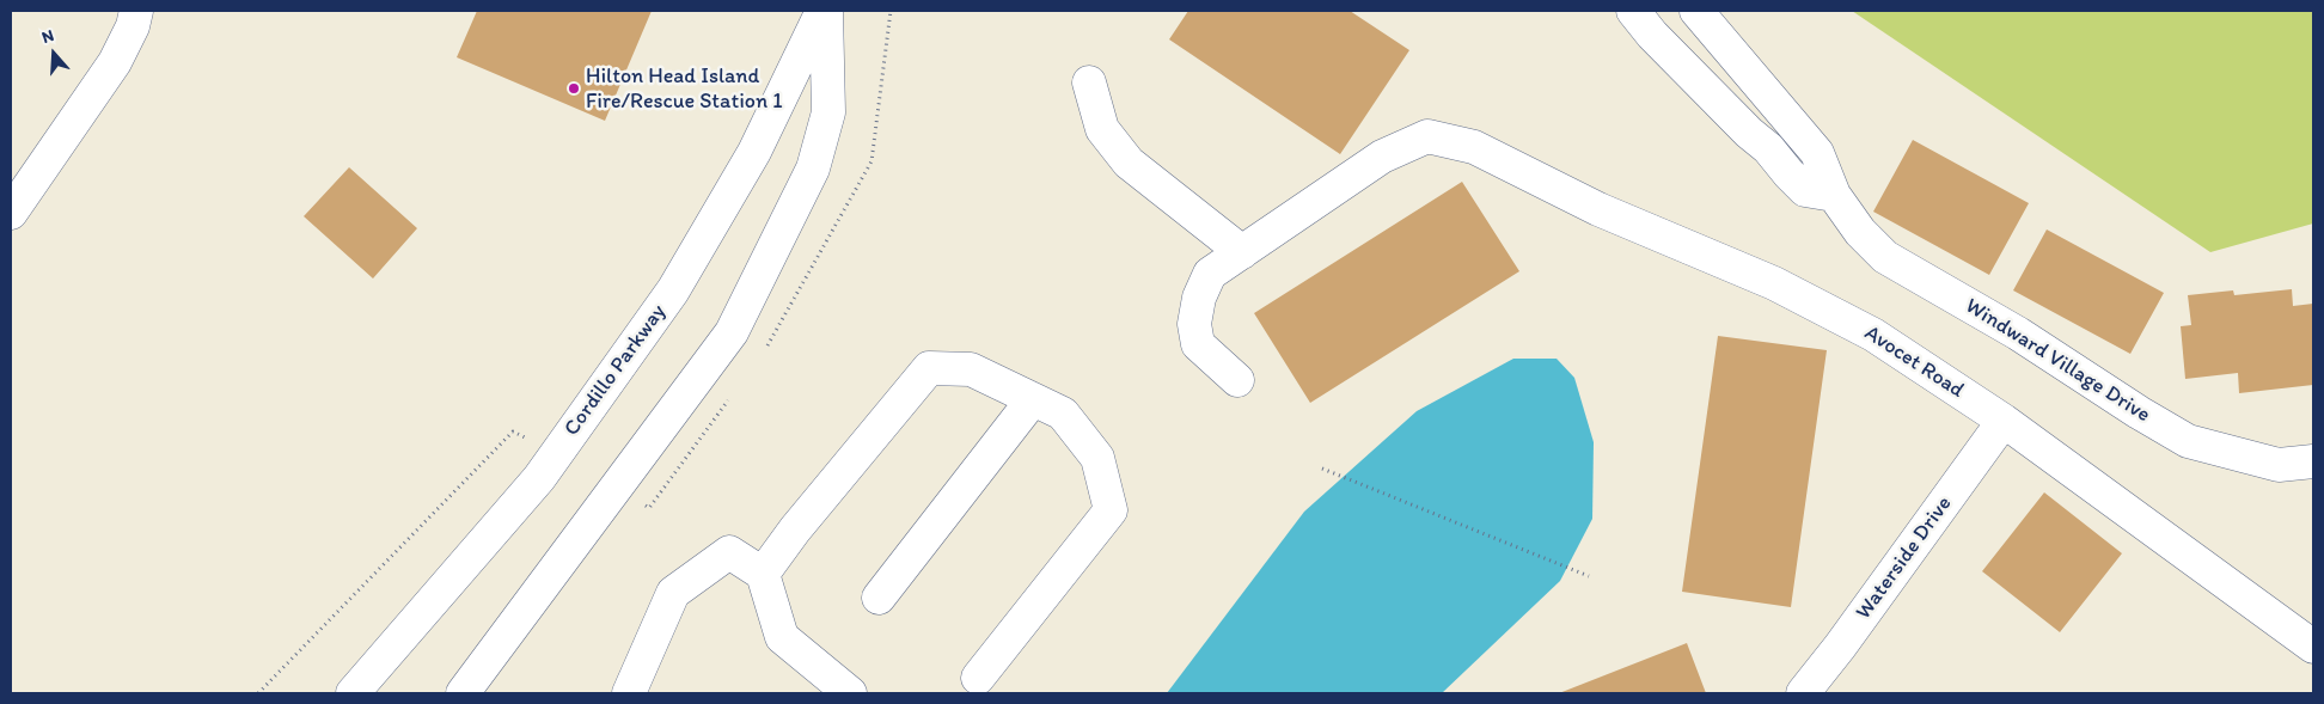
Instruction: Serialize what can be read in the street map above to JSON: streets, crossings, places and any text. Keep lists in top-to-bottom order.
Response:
{
  "streets": {
    "street": [
      "Windward Village Drive",
      "Avocet Road",
      "Cordillo Parkway",
      "Waterside Drive"
    ]
  },
  "crossings": [
    ["Avocet Road", "Waterside Drive"]
  ],
  "places": ["Hilton Head Island Fire/Rescue Station 1"],
  "north": "top"
}
